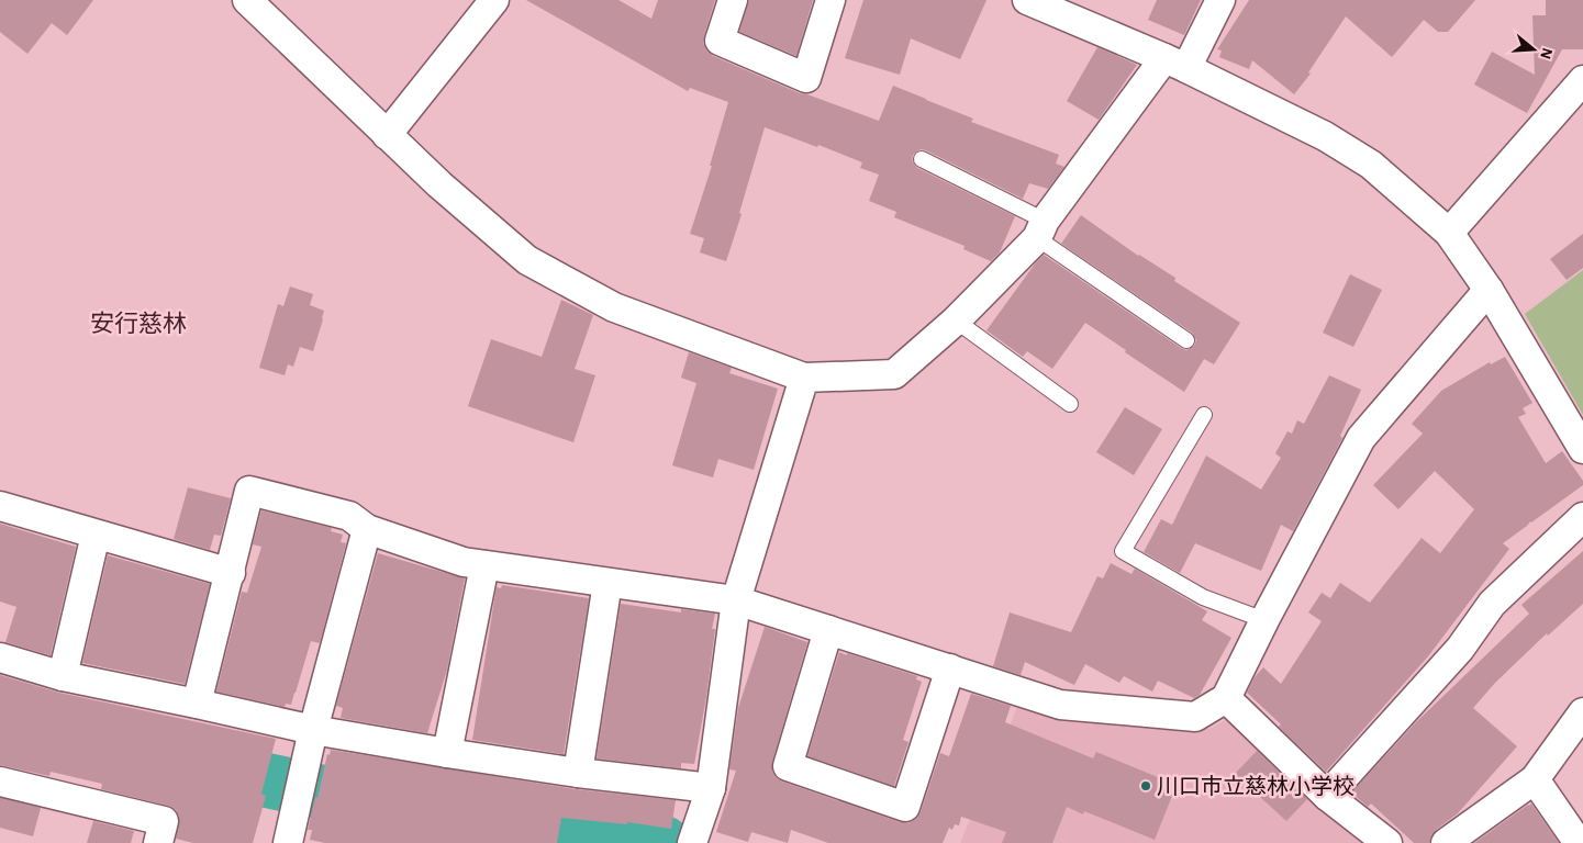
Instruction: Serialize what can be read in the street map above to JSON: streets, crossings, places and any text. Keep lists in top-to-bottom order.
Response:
{
  "districts": ["安行慈林"],
  "places": ["川口市立慈林小学校"],
  "north": "right"
}
